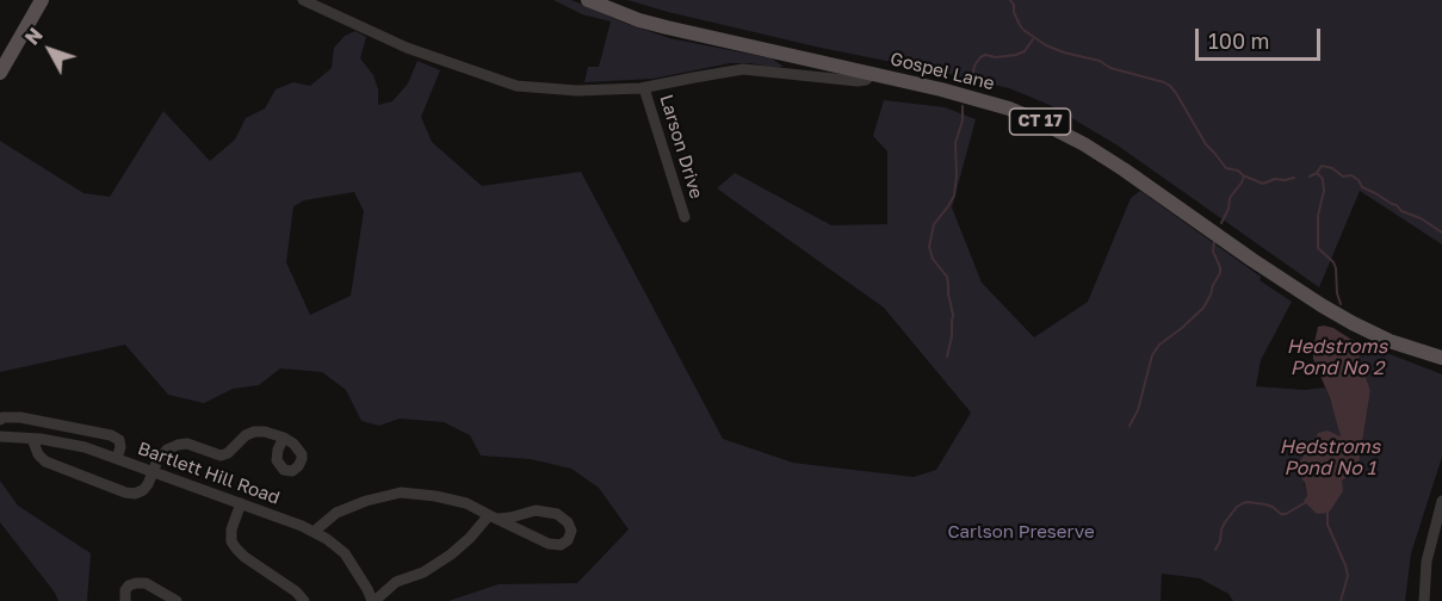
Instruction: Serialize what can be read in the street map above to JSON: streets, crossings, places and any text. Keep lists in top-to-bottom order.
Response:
{
  "streets": {
    "main road": ["Gospel Lane", "CT 17"],
    "street": ["Larson Drive", "Bartlett Hill Road"]
  },
  "water": ["Hedstroms Pond No 2", "Hedstroms Pond No 1"],
  "parks": ["Carlson Preserve"],
  "scale_bar": "100 m",
  "north": "top left"
}
